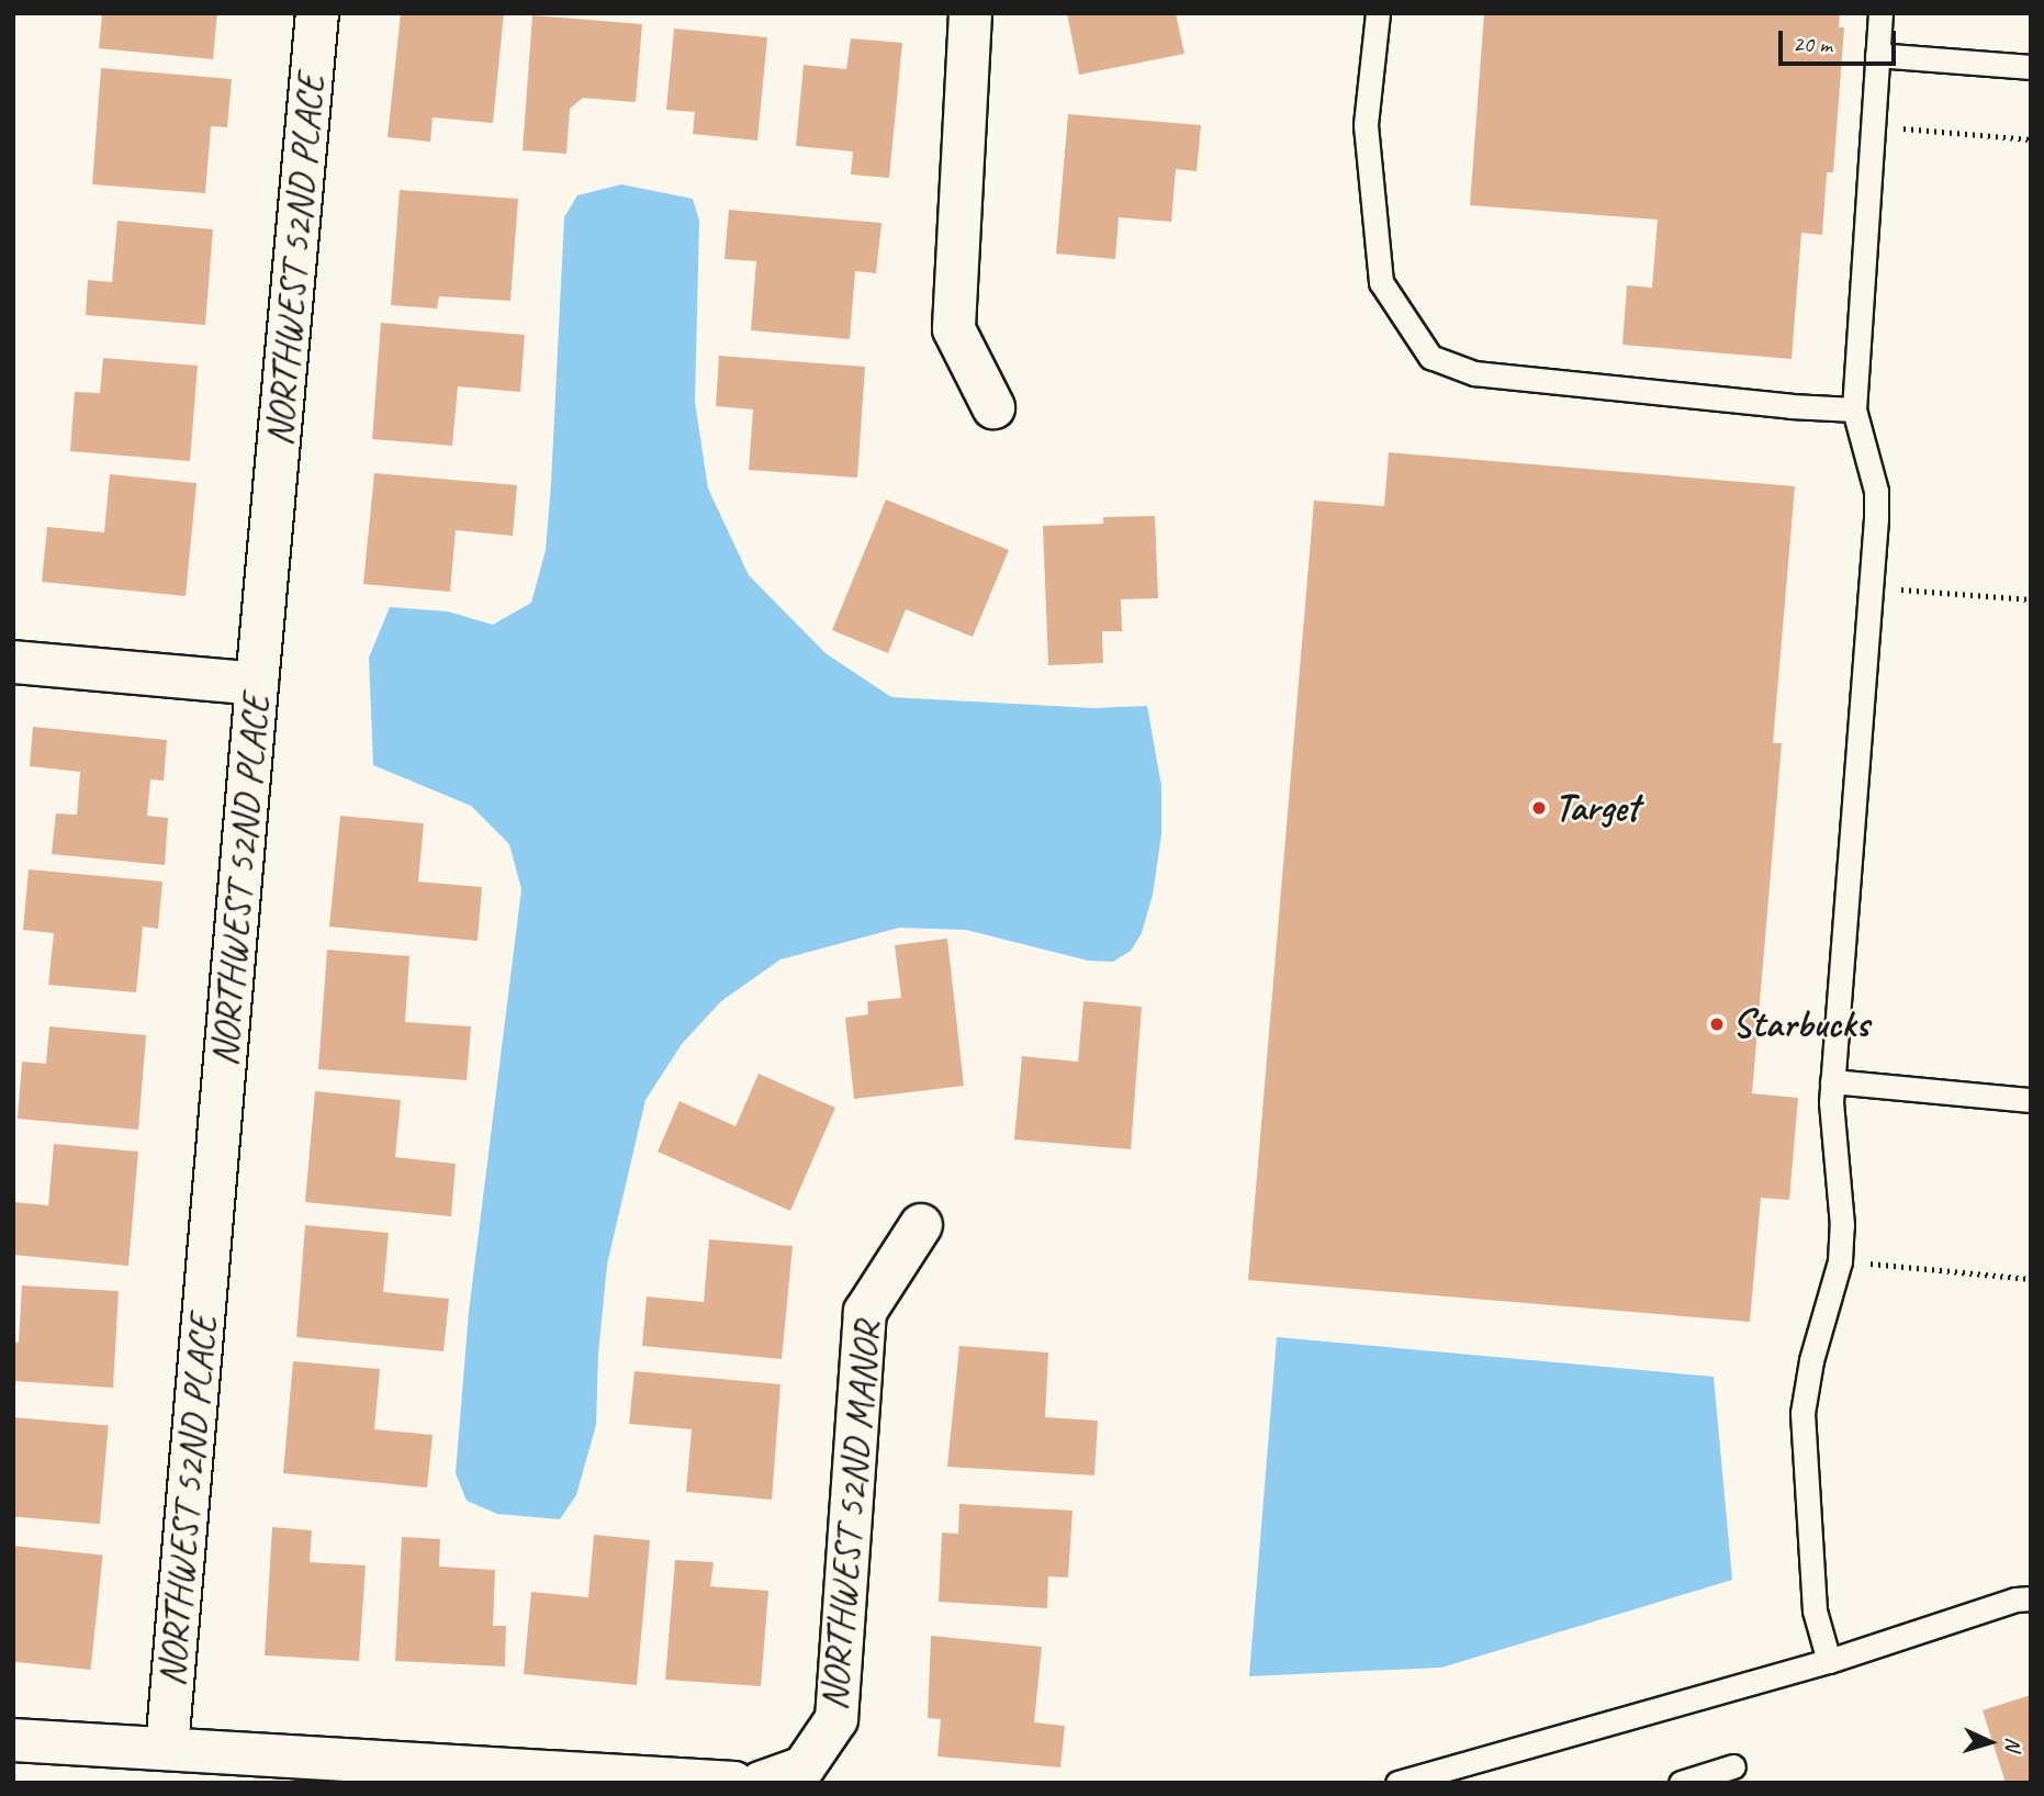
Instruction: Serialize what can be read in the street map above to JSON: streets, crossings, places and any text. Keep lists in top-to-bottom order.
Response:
{
  "streets": {
    "street": ["NORTHWEST 52ND PLACE", "NORTHWEST 52ND MANOR"]
  },
  "places": ["Target", "Starbucks"],
  "scale_bar": "20 m",
  "north": "right"
}
